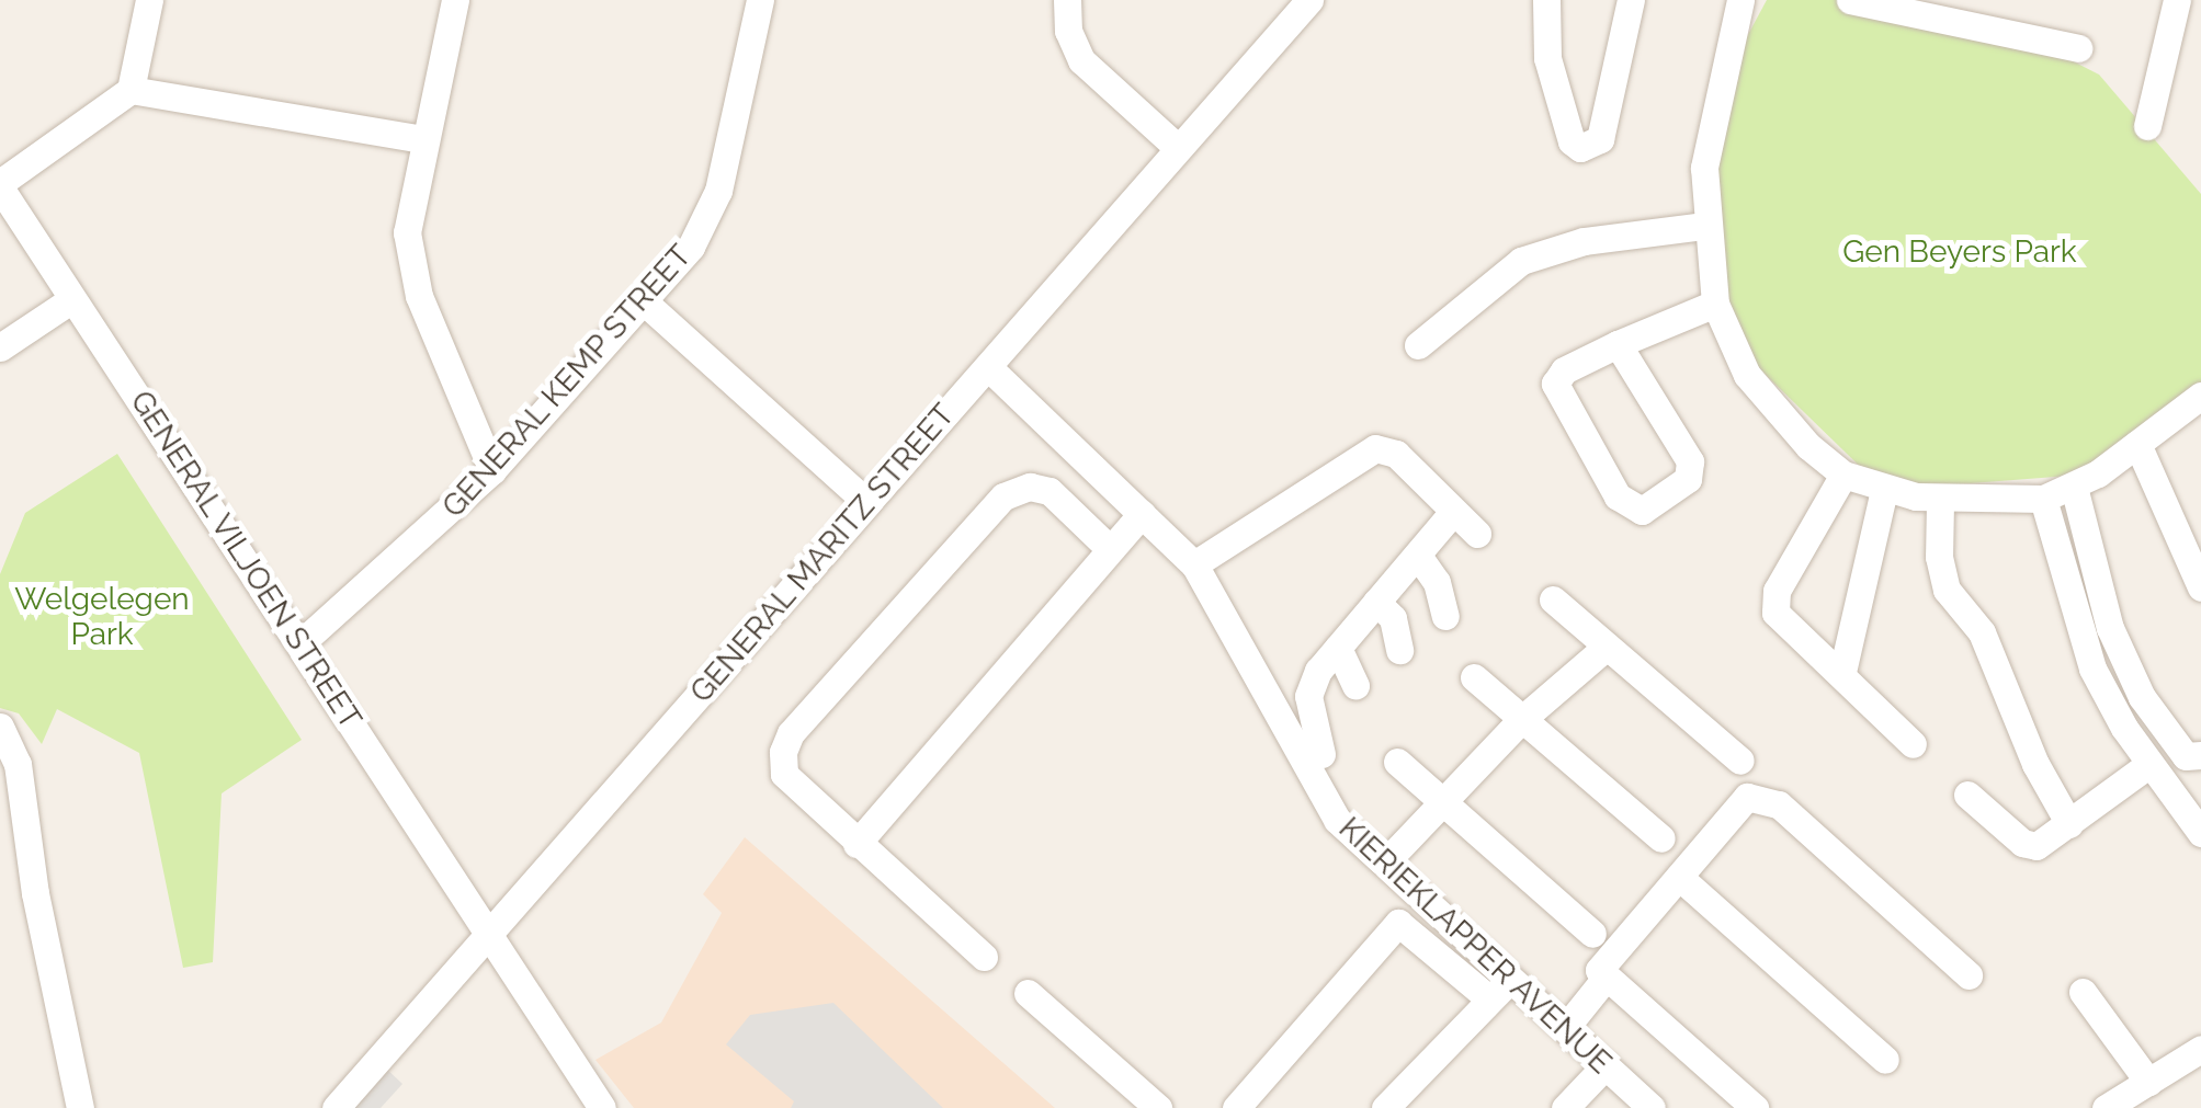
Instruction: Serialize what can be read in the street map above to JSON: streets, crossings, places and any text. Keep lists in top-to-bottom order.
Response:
{
  "streets": {
    "street": [
      "GENERAL KEMP STREET",
      "GENERAL MARITZ STREET",
      "GENERAL VILJOEN STREET",
      "KIERIEKLAPPER AVENUE"
    ]
  },
  "crossings": [
    ["GENERAL KEMP STREET", "GENERAL VILJOEN STREET"],
    ["GENERAL MARITZ STREET", "GENERAL VILJOEN STREET"],
    ["GENERAL MARITZ STREET", "KIERIEKLAPPER AVENUE"]
  ],
  "parks": ["Gen Beyers Park", "Welgelegen Park"]
}
